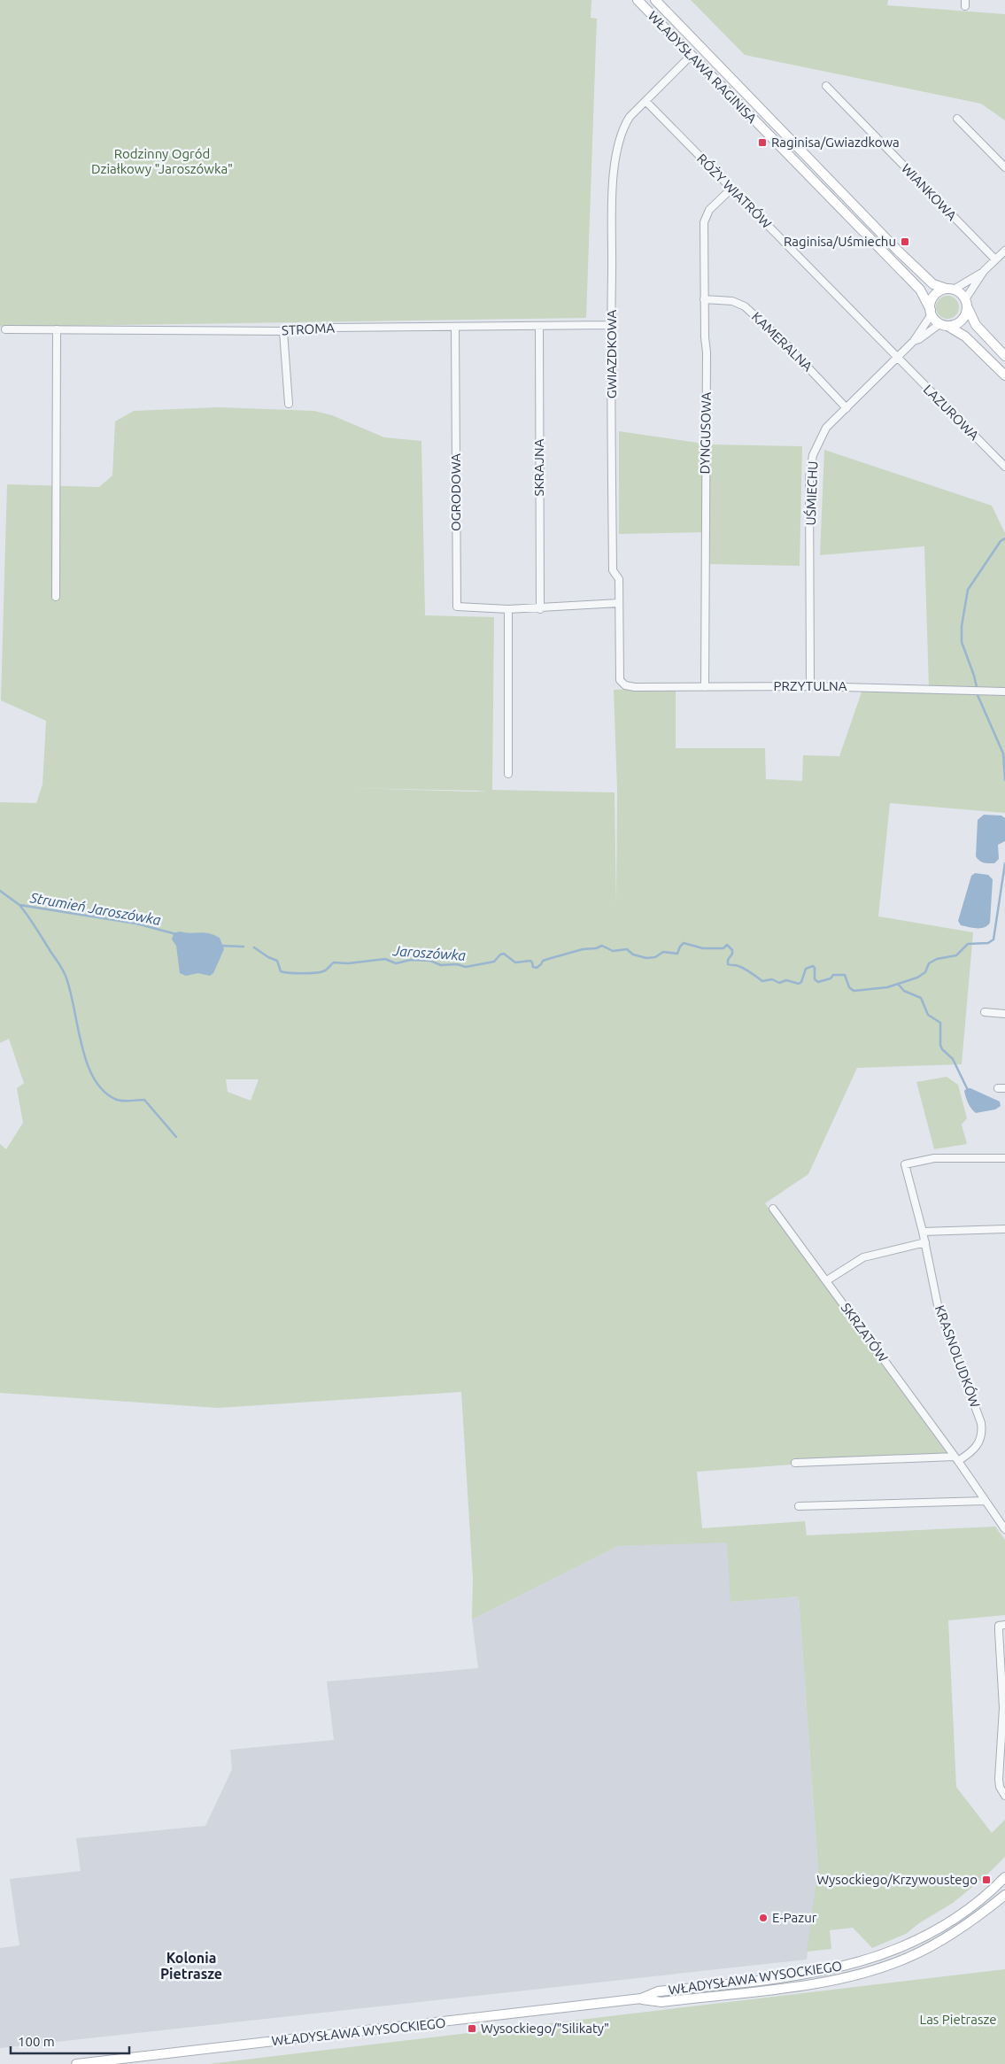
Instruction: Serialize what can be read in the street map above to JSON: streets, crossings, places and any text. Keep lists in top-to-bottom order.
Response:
{
  "streets": {
    "main road": ["WŁADYSŁAWA RAGINISA", "WŁADYSŁAWA WYSOCKIEGO"],
    "street": [
      "RÓŻY WIATRÓW",
      "WIANKOWA",
      "STROMA",
      "KAMERALNA",
      "GWIAZDKOWA",
      "LAZUROWA",
      "DYNGUSOWA",
      "SKRAJNA",
      "OGRODOWA",
      "UŚMIECHU",
      "PRZYTULNA",
      "SKRZATÓW",
      "KRASNOLUDKÓW"
    ]
  },
  "crossings": [
    ["WŁADYSŁAWA RAGINISA", "GWIAZDKOWA"],
    ["WŁADYSŁAWA RAGINISA", "UŚMIECHU"],
    ["RÓŻY WIATRÓW", "GWIAZDKOWA"],
    ["RÓŻY WIATRÓW", "LAZUROWA"],
    ["RÓŻY WIATRÓW", "DYNGUSOWA"],
    ["RÓŻY WIATRÓW", "UŚMIECHU"],
    ["STROMA", "GWIAZDKOWA"],
    ["STROMA", "SKRAJNA"],
    ["STROMA", "OGRODOWA"],
    ["KAMERALNA", "DYNGUSOWA"],
    ["KAMERALNA", "UŚMIECHU"],
    ["GWIAZDKOWA", "OGRODOWA"],
    ["GWIAZDKOWA", "PRZYTULNA"],
    ["LAZUROWA", "UŚMIECHU"],
    ["DYNGUSOWA", "PRZYTULNA"],
    ["SKRAJNA", "OGRODOWA"],
    ["UŚMIECHU", "PRZYTULNA"],
    ["SKRZATÓW", "KRASNOLUDKÓW"]
  ],
  "districts": ["Kolonia Pietrasze"],
  "water": ["Strumień Jaroszówka", "Jaroszówka"],
  "parks": ["Rodzinny Ogród Działkowy \"Jaroszówka\"", "Las Pietrasze"],
  "places": {
    "transit": [
      "Raginisa/Gwiazdkowa",
      "Raginisa/Uśmiechu",
      "Wysockiego/Krzywoustego",
      "Wysockiego/\"Silikaty\""
    ],
    "other": ["E-Pazur"]
  },
  "scale_bar": "100 m"
}
